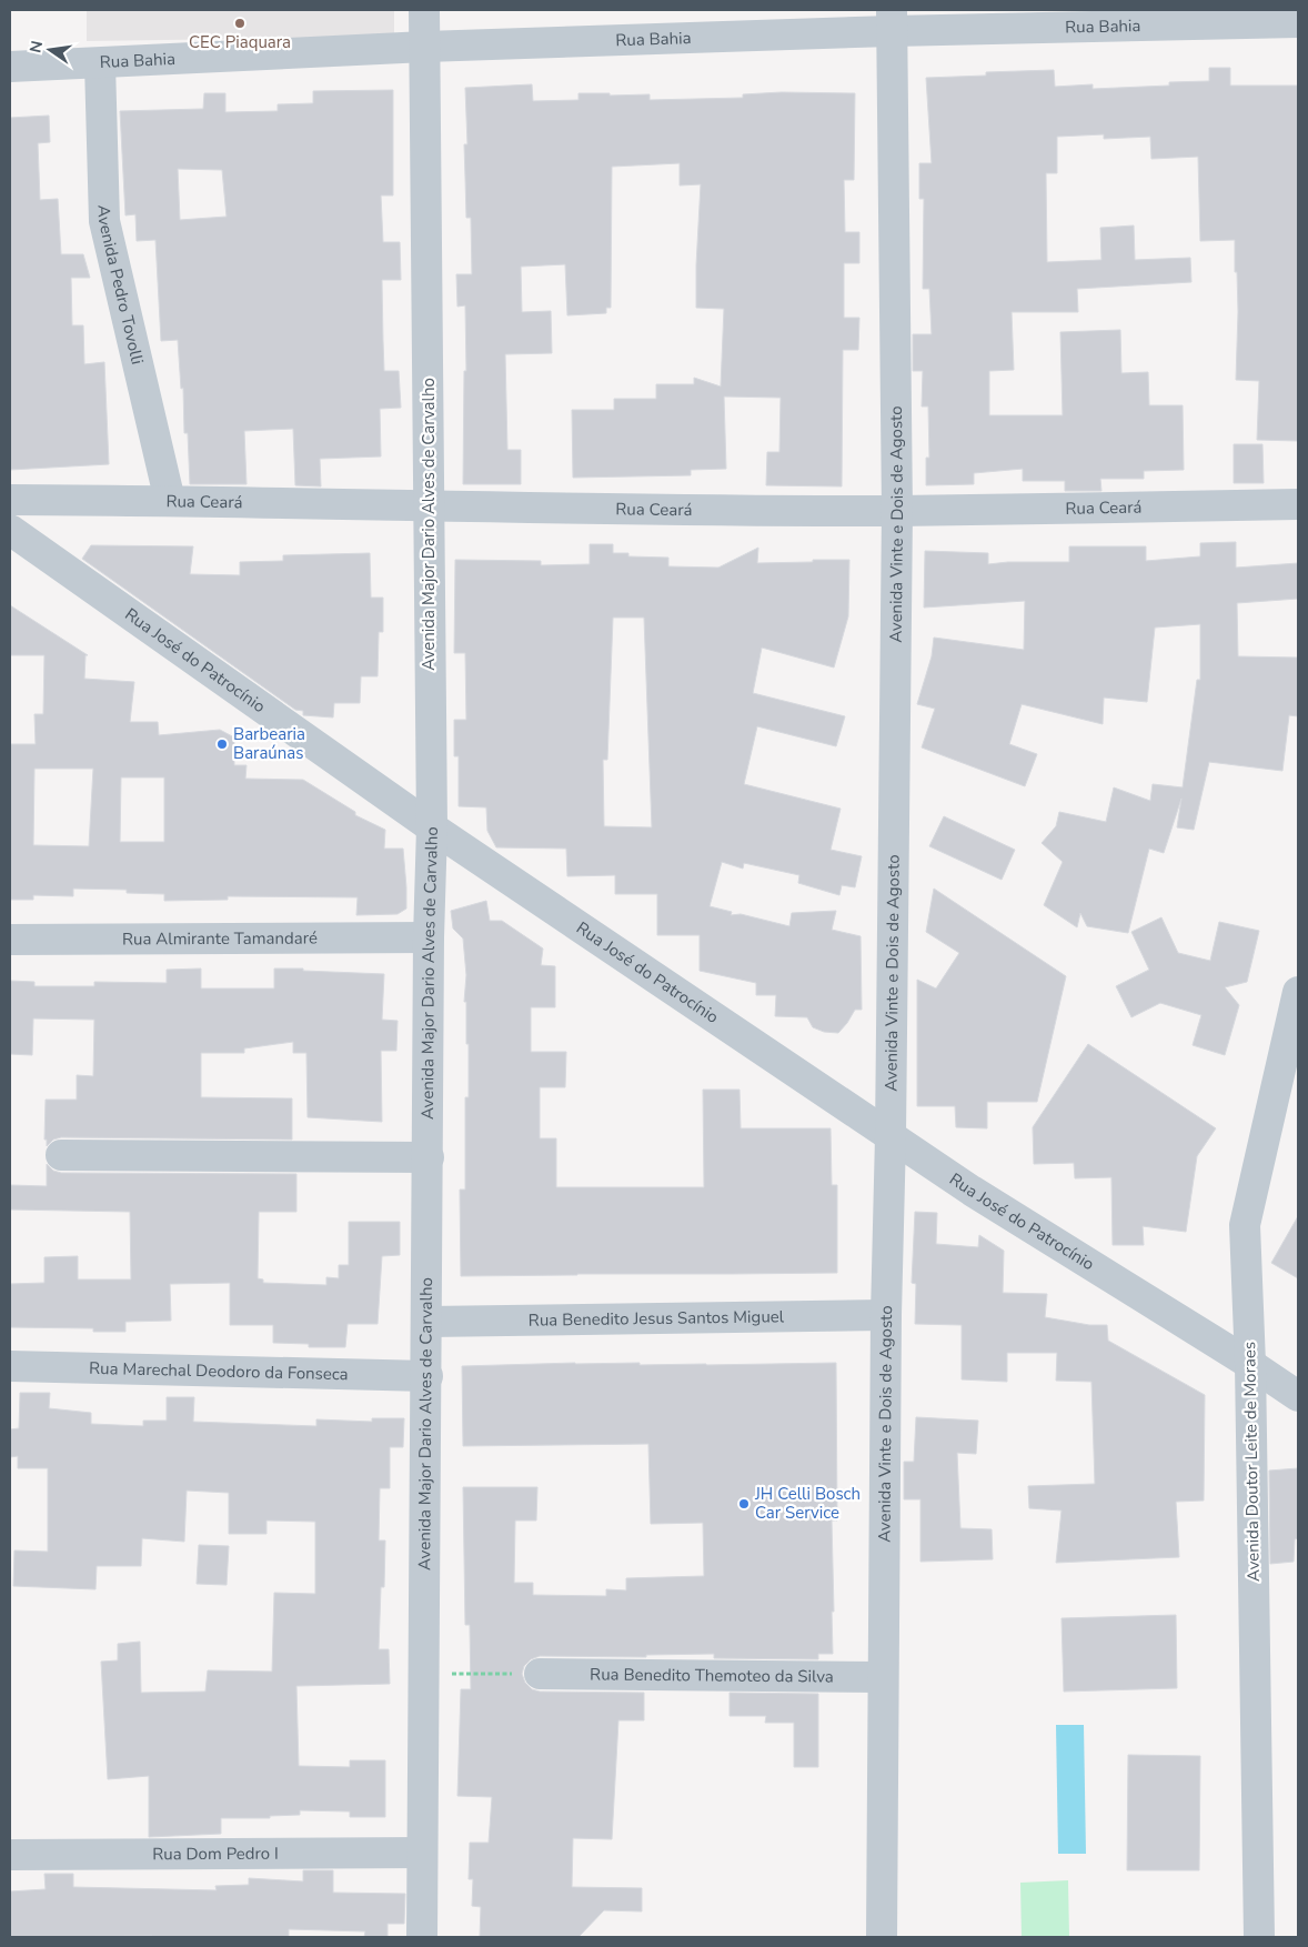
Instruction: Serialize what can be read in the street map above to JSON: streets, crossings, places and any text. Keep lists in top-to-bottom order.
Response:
{
  "streets": {
    "street": [
      "Rua Bahia",
      "Avenida Pedro Tovolli",
      "Rua Ceará",
      "Avenida Major Dario Alves de Carvalho",
      "Avenida Vinte e Dois de Agosto",
      "Rua José do Patrocínio",
      "Rua Almirante Tamandaré",
      "Rua Benedito Jesus Santos Miguel",
      "Rua Marechal Deodoro da Fonseca",
      "Avenida Doutor Leite de Moraes",
      "Rua Benedito Themoteo da Silva",
      "Rua Dom Pedro I"
    ]
  },
  "crossings": [
    ["Rua Bahia", "Avenida Pedro Tovolli"],
    ["Rua Bahia", "Avenida Major Dario Alves de Carvalho"],
    ["Rua Bahia", "Avenida Vinte e Dois de Agosto"],
    ["Avenida Pedro Tovolli", "Rua Ceará"],
    ["Rua Ceará", "Avenida Major Dario Alves de Carvalho"],
    ["Rua Ceará", "Avenida Vinte e Dois de Agosto"],
    ["Avenida Major Dario Alves de Carvalho", "Rua José do Patrocínio"],
    ["Avenida Major Dario Alves de Carvalho", "Rua Almirante Tamandaré"],
    ["Avenida Major Dario Alves de Carvalho", "Rua Benedito Jesus Santos Miguel"],
    ["Avenida Major Dario Alves de Carvalho", "Rua Marechal Deodoro da Fonseca"],
    ["Avenida Major Dario Alves de Carvalho", "Rua Dom Pedro I"],
    ["Avenida Vinte e Dois de Agosto", "Rua José do Patrocínio"],
    ["Avenida Vinte e Dois de Agosto", "Rua Benedito Jesus Santos Miguel"],
    ["Avenida Vinte e Dois de Agosto", "Rua Benedito Themoteo da Silva"],
    ["Rua José do Patrocínio", "Avenida Doutor Leite de Moraes"]
  ],
  "places": ["CEC Piaquara", "Barbearia Baraúnas", "JH Celli Bosch Car Service"],
  "north": "left"
}
